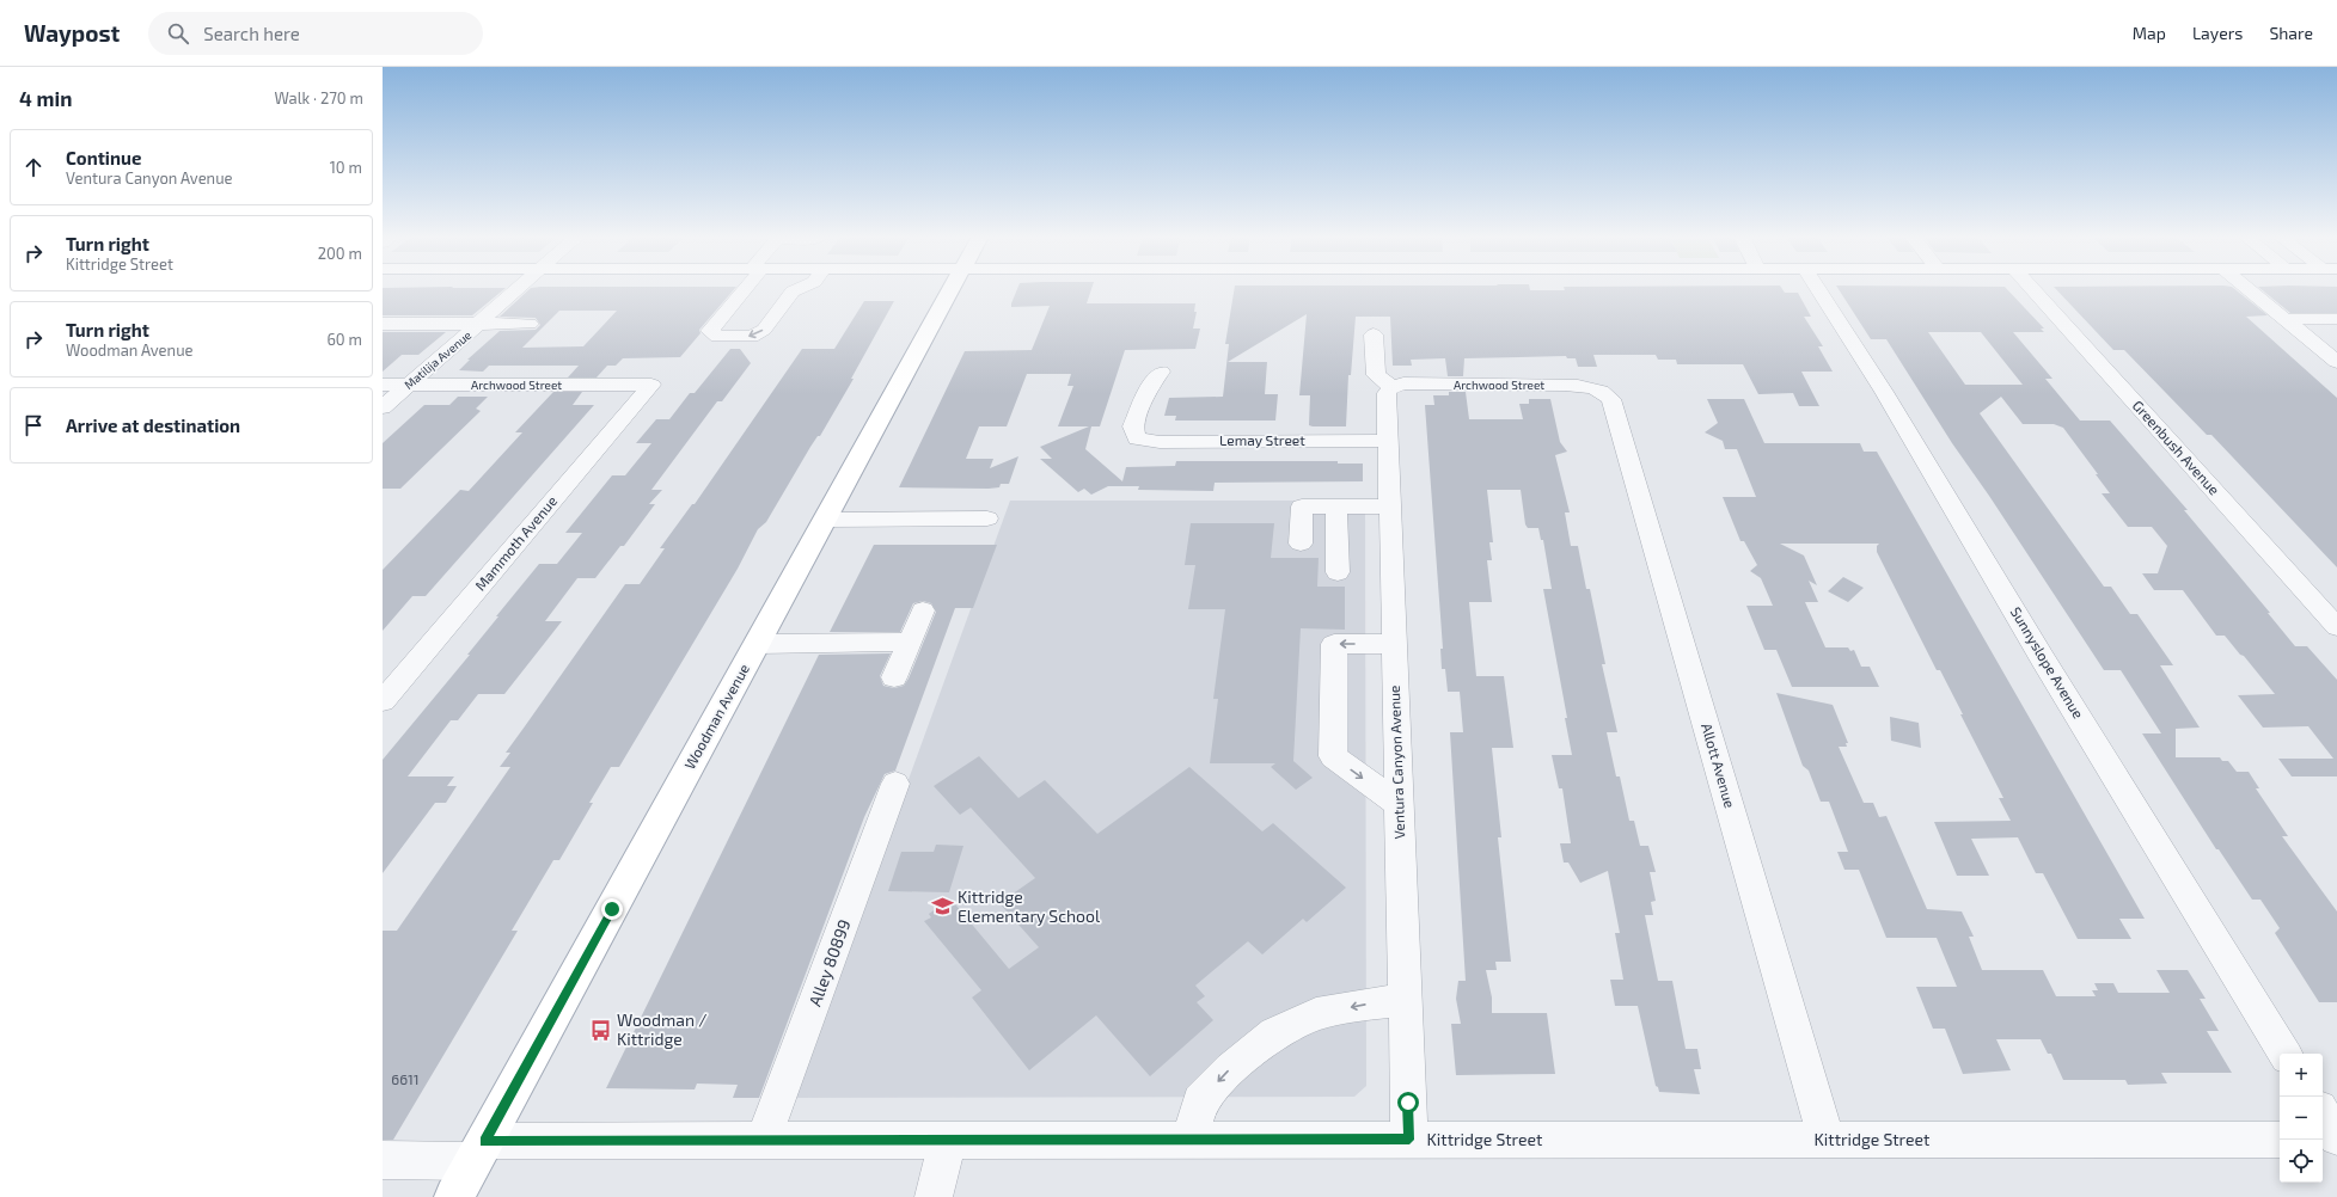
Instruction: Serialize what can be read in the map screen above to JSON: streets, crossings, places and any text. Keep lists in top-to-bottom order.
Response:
{
  "streets": {
    "main road": ["Woodman Avenue"],
    "street": [
      "Matilija Avenue",
      "Archwood Street",
      "Lemay Street",
      "Greenbush Avenue",
      "Mammoth Avenue",
      "Sunnyslope Avenue",
      "Ventura Canyon Avenue",
      "Allott Avenue",
      "Alley 80899",
      "Kittridge Street"
    ]
  },
  "crossings": [
    ["Matilija Avenue", "Archwood Street"],
    ["Archwood Street", "Mammoth Avenue"],
    ["Archwood Street", "Ventura Canyon Avenue"],
    ["Archwood Street", "Allott Avenue"],
    ["Lemay Street", "Ventura Canyon Avenue"],
    ["Woodman Avenue", "Kittridge Street"],
    ["Ventura Canyon Avenue", "Kittridge Street"],
    ["Allott Avenue", "Kittridge Street"],
    ["Alley 80899", "Kittridge Street"]
  ],
  "places": {
    "school or university": ["Kittridge Elementary School"],
    "bus stop": ["Woodman / Kittridge"]
  },
  "house_numbers": ["6611"],
  "page": {
    "header": "Waypost",
    "search": "Search here",
    "nav": ["Map", "Layers", "Share"],
    "heading": ["4 min", "Walk · 270 m"],
    "list": [
      ["Continue", "Ventura Canyon Avenue", "10 m"],
      ["Turn right", "Kittridge Street", "200 m"],
      ["Turn right", "Woodman Avenue", "60 m"],
      "Arrive at destination"
    ],
    "map_buttons": ["+", "−"]
  }
}
